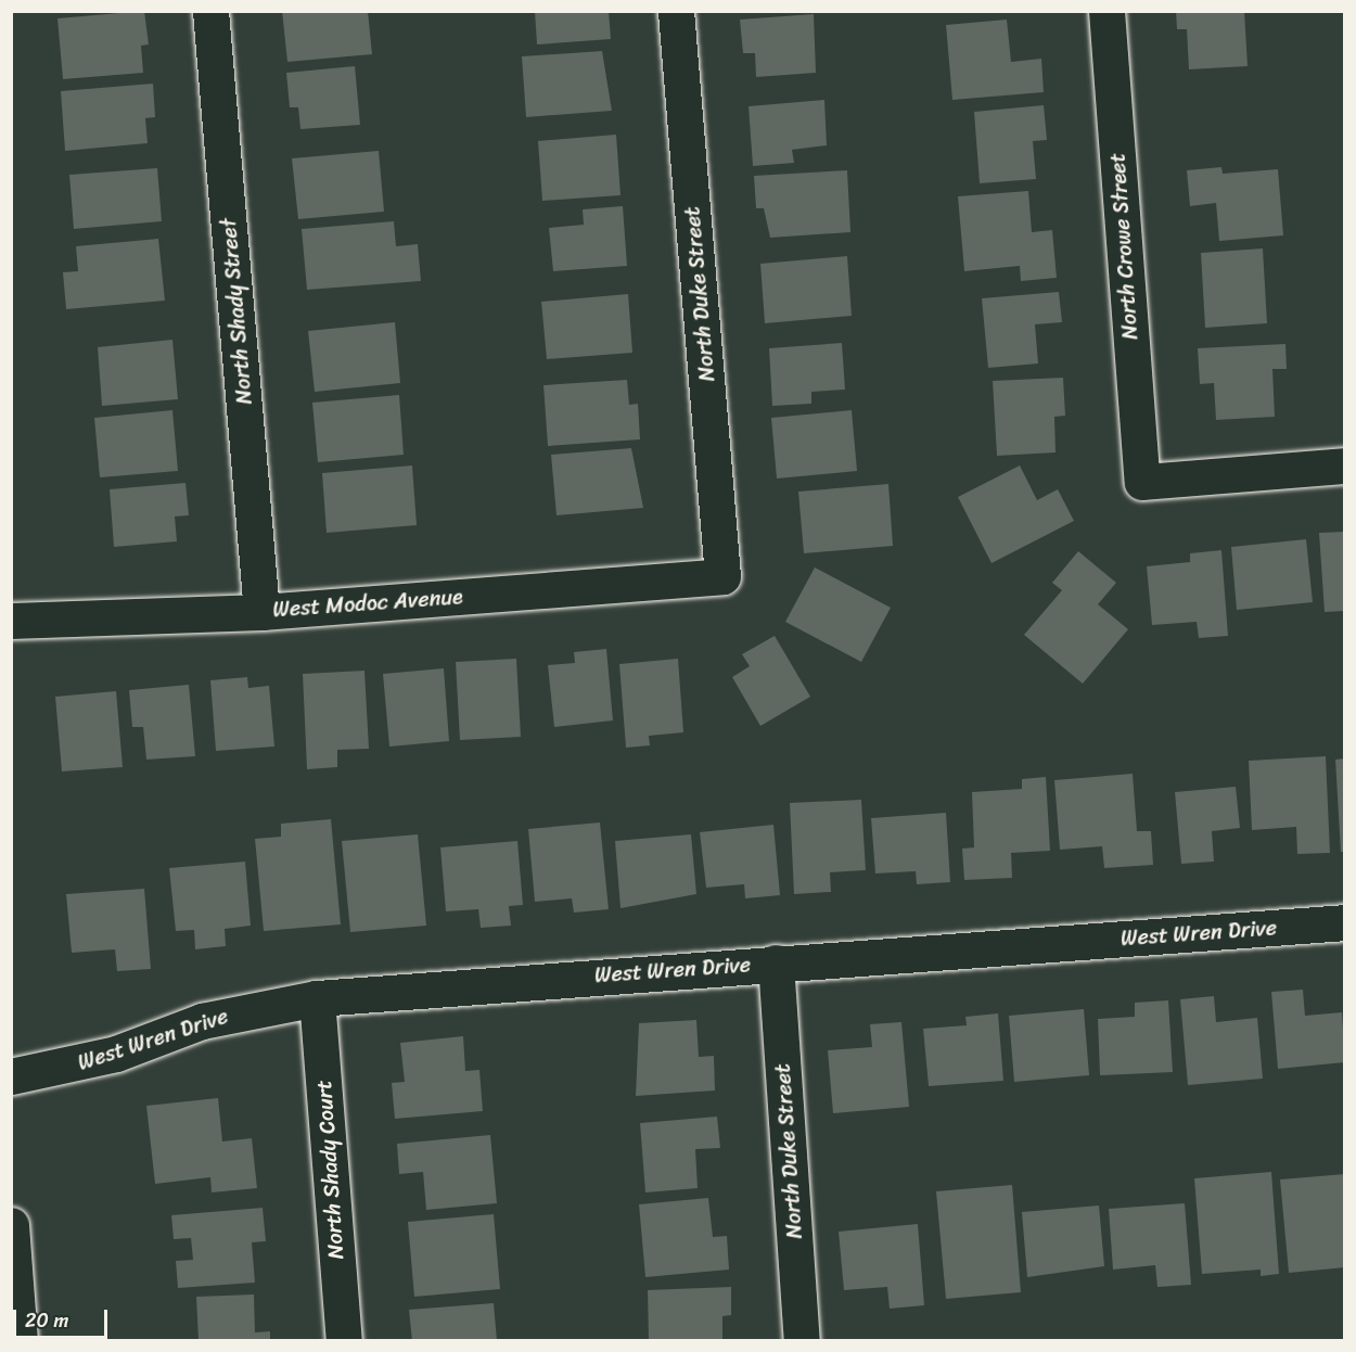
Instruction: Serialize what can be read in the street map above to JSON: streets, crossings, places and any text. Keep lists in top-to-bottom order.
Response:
{
  "streets": {
    "street": [
      "North Crowe Street",
      "North Duke Street",
      "North Shady Street",
      "West Modoc Avenue",
      "West Wren Drive",
      "North Shady Court"
    ]
  },
  "crossings": [
    ["North Duke Street", "West Modoc Avenue"],
    ["North Duke Street", "West Wren Drive"],
    ["North Shady Street", "West Modoc Avenue"],
    ["West Wren Drive", "North Shady Court"]
  ],
  "scale_bar": "20 m"
}
